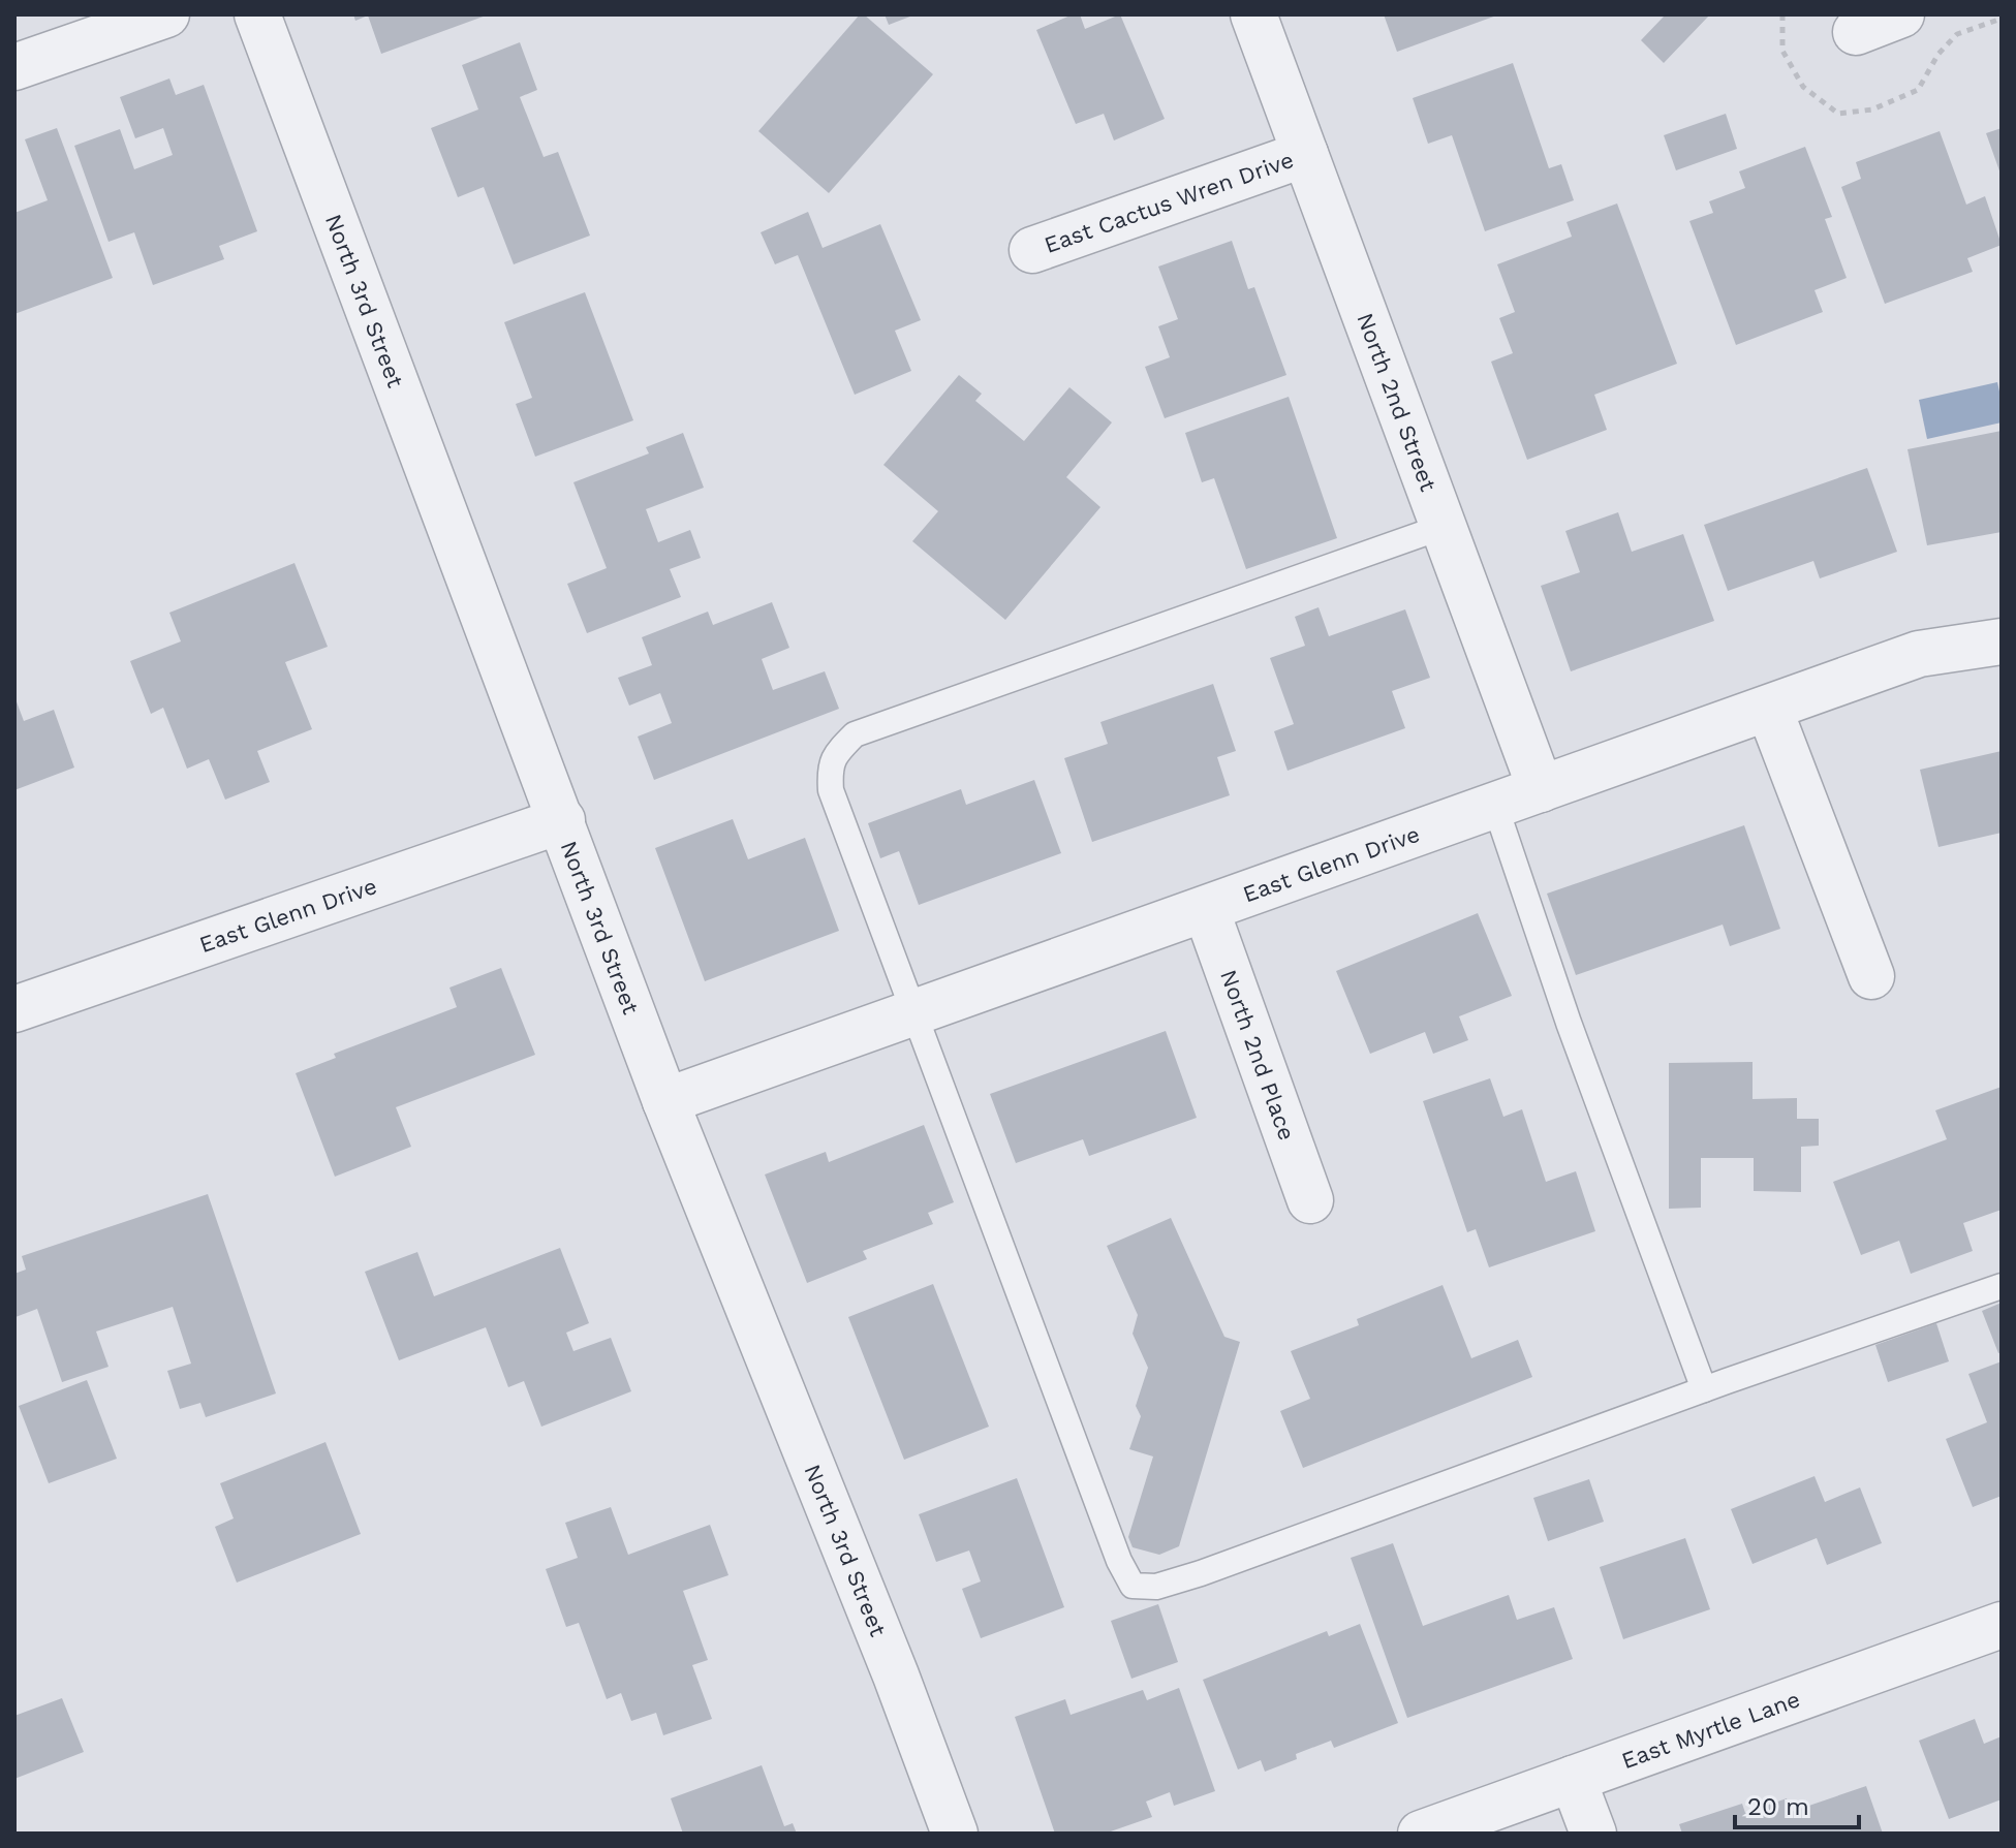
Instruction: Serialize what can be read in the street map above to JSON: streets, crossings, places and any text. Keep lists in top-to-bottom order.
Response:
{
  "streets": {
    "street": [
      "East Cactus Wren Drive",
      "North 3rd Street",
      "North 2nd Street",
      "East Glenn Drive",
      "North 2nd Place",
      "East Myrtle Lane"
    ]
  },
  "crossings": [
    ["East Cactus Wren Drive", "North 2nd Street"],
    ["North 3rd Street", "East Glenn Drive"],
    ["North 2nd Street", "East Glenn Drive"],
    ["East Glenn Drive", "North 2nd Place"]
  ],
  "scale_bar": "20 m"
}
